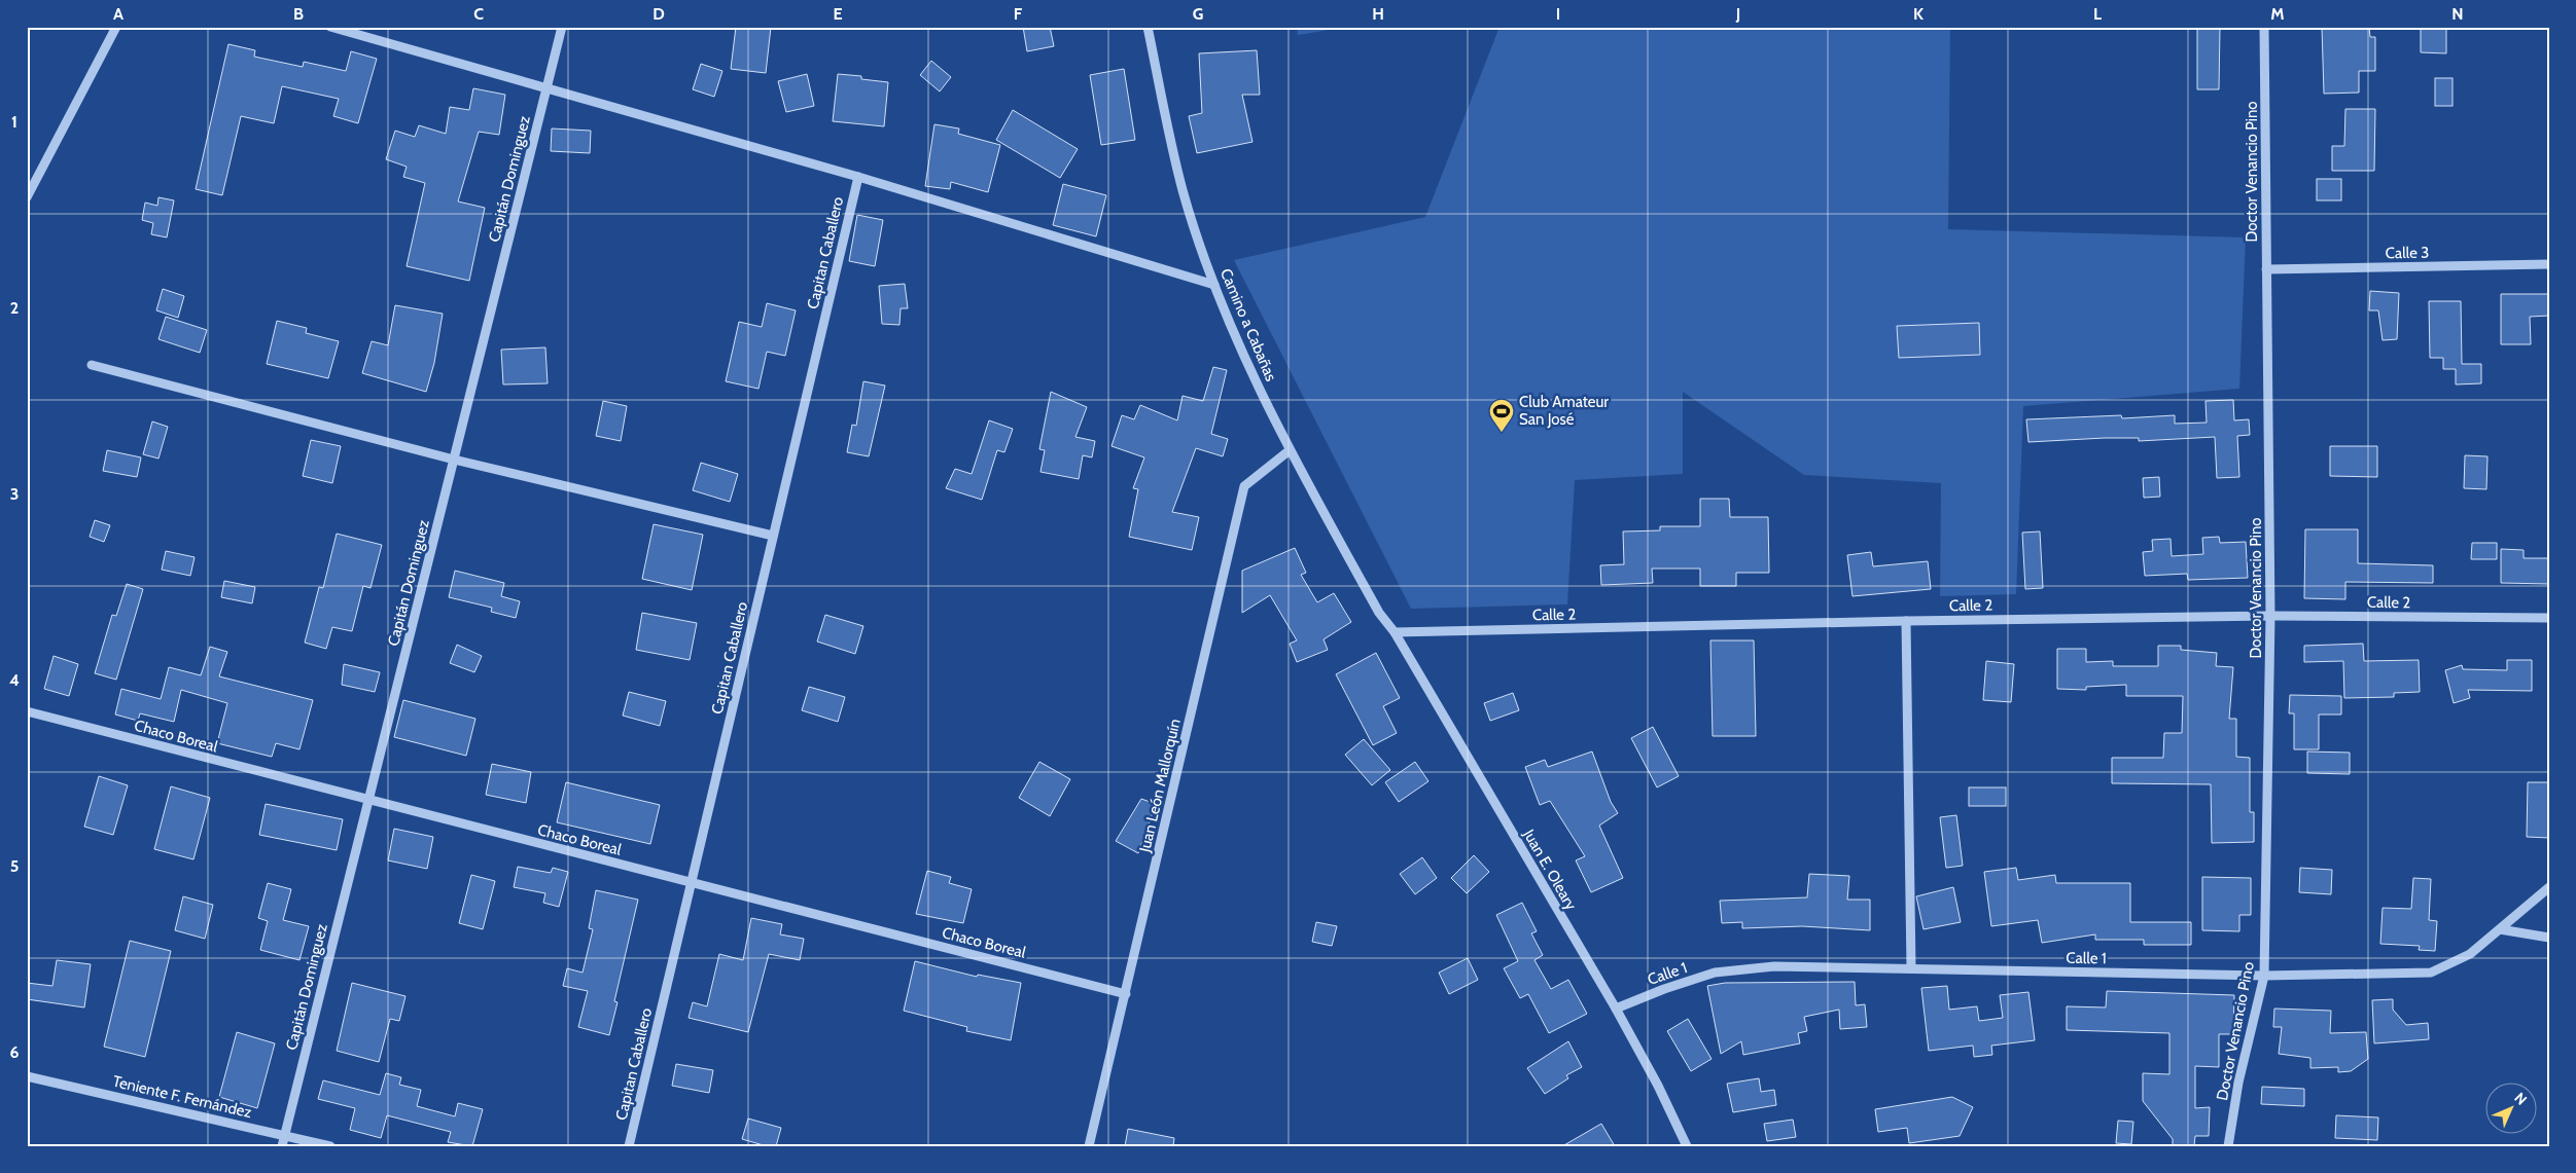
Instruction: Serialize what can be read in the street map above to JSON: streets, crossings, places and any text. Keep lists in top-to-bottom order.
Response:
{
  "streets": {
    "street": [
      "Doctor Venancio Pino",
      "Capitán Dominguez",
      "Capitan Caballero",
      "Calle 3",
      "Camino a Cabañas",
      "Calle 2",
      "Chaco Boreal",
      "Juan León Mallorquín",
      "Juan E. Oleary",
      "Calle 1",
      "Teniente F. Fernández"
    ]
  },
  "crossings": [
    ["Doctor Venancio Pino", "Calle 3"],
    ["Doctor Venancio Pino", "Calle 2"],
    ["Doctor Venancio Pino", "Calle 1"],
    ["Capitán Dominguez", "Chaco Boreal"],
    ["Capitán Dominguez", "Teniente F. Fernández"],
    ["Capitan Caballero", "Chaco Boreal"],
    ["Camino a Cabañas", "Juan León Mallorquín"],
    ["Camino a Cabañas", "Juan E. Oleary"],
    ["Calle 2", "Juan E. Oleary"],
    ["Chaco Boreal", "Juan León Mallorquín"],
    ["Juan E. Oleary", "Calle 1"]
  ],
  "places": {
    "sports": ["Club Amateur San José"]
  },
  "north": "top right",
  "grid": {
    "columns": [
      "A",
      "B",
      "C",
      "D",
      "E",
      "F",
      "G",
      "H",
      "I",
      "J",
      "K",
      "L",
      "M",
      "N"
    ],
    "rows": [
      "1",
      "2",
      "3",
      "4",
      "5",
      "6"
    ]
  }
}
